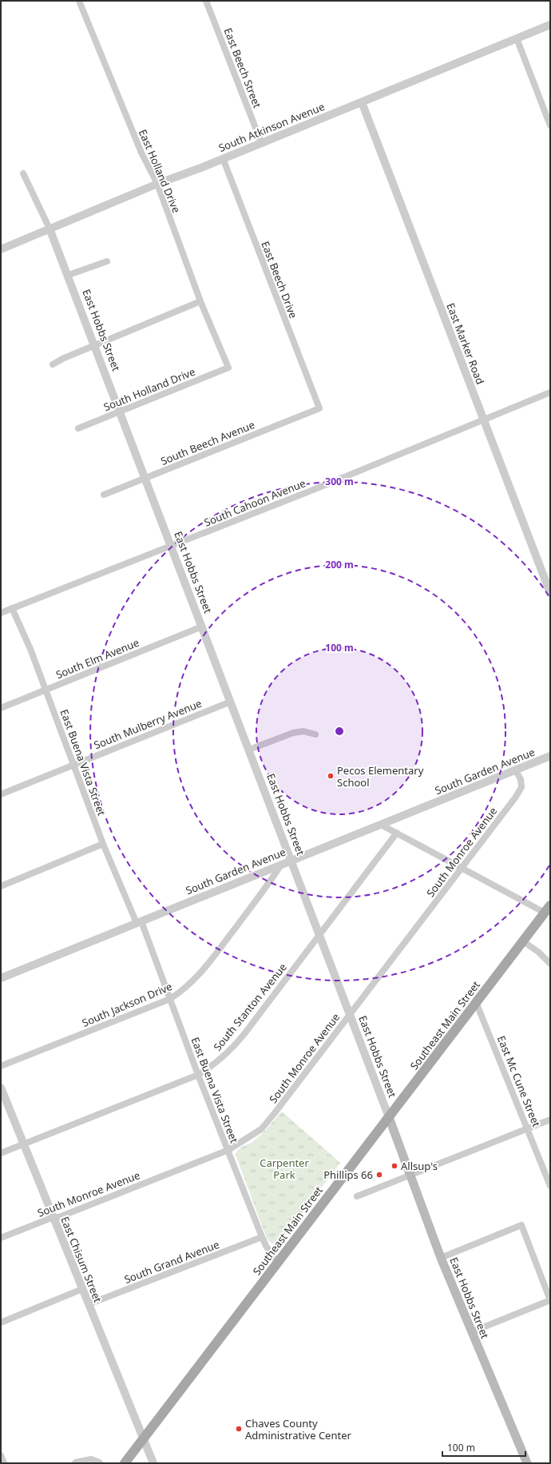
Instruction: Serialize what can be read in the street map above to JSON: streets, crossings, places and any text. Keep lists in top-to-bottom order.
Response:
{
  "streets": {
    "main road": ["East Hobbs Street", "Southeast Main Street"],
    "street": [
      "East Beech Street",
      "South Atkinson Avenue",
      "East Holland Drive",
      "East Beech Drive",
      "East Marker Road",
      "South Holland Drive",
      "South Beech Avenue",
      "South Cahoon Avenue",
      "South Elm Avenue",
      "South Mulberry Avenue",
      "East Buena Vista Street",
      "South Garden Avenue",
      "South Monroe Avenue",
      "South Jackson Drive",
      "South Stanton Avenue",
      "East Mc Cune Street",
      "East Chisum Street",
      "South Grand Avenue"
    ]
  },
  "crossings": [
    ["East Beech Street", "South Atkinson Avenue"],
    ["South Atkinson Avenue", "East Holland Drive"],
    ["South Atkinson Avenue", "East Beech Drive"],
    ["South Atkinson Avenue", "East Hobbs Street"],
    ["South Atkinson Avenue", "East Marker Road"],
    ["East Holland Drive", "South Holland Drive"],
    ["East Beech Drive", "South Beech Avenue"],
    ["East Hobbs Street", "South Holland Drive"],
    ["East Hobbs Street", "South Beech Avenue"],
    ["East Hobbs Street", "South Cahoon Avenue"],
    ["East Hobbs Street", "South Elm Avenue"],
    ["East Hobbs Street", "South Mulberry Avenue"],
    ["East Hobbs Street", "South Garden Avenue"],
    ["East Hobbs Street", "South Monroe Avenue"],
    ["East Hobbs Street", "South Stanton Avenue"],
    ["East Hobbs Street", "Southeast Main Street"],
    ["East Marker Road", "South Cahoon Avenue"],
    ["South Cahoon Avenue", "East Buena Vista Street"],
    ["South Elm Avenue", "East Buena Vista Street"],
    ["South Mulberry Avenue", "East Buena Vista Street"],
    ["East Buena Vista Street", "South Garden Avenue"],
    ["East Buena Vista Street", "South Monroe Avenue"],
    ["East Buena Vista Street", "South Jackson Drive"],
    ["East Buena Vista Street", "South Stanton Avenue"],
    ["East Buena Vista Street", "Southeast Main Street"],
    ["East Buena Vista Street", "South Grand Avenue"],
    ["South Garden Avenue", "South Monroe Avenue"],
    ["South Garden Avenue", "South Jackson Drive"],
    ["South Monroe Avenue", "East Chisum Street"],
    ["South Stanton Avenue", "East Chisum Street"],
    ["Southeast Main Street", "East Mc Cune Street"],
    ["Southeast Main Street", "East Chisum Street"],
    ["East Chisum Street", "South Grand Avenue"]
  ],
  "parks": ["Carpenter Park"],
  "places": [
    "Pecos Elementary School",
    "Allsup's",
    "Phillips 66",
    "Chaves County Administrative Center"
  ],
  "scale_bar": "100 m",
  "rings": ["300 m", "200 m", "100 m"]
}
